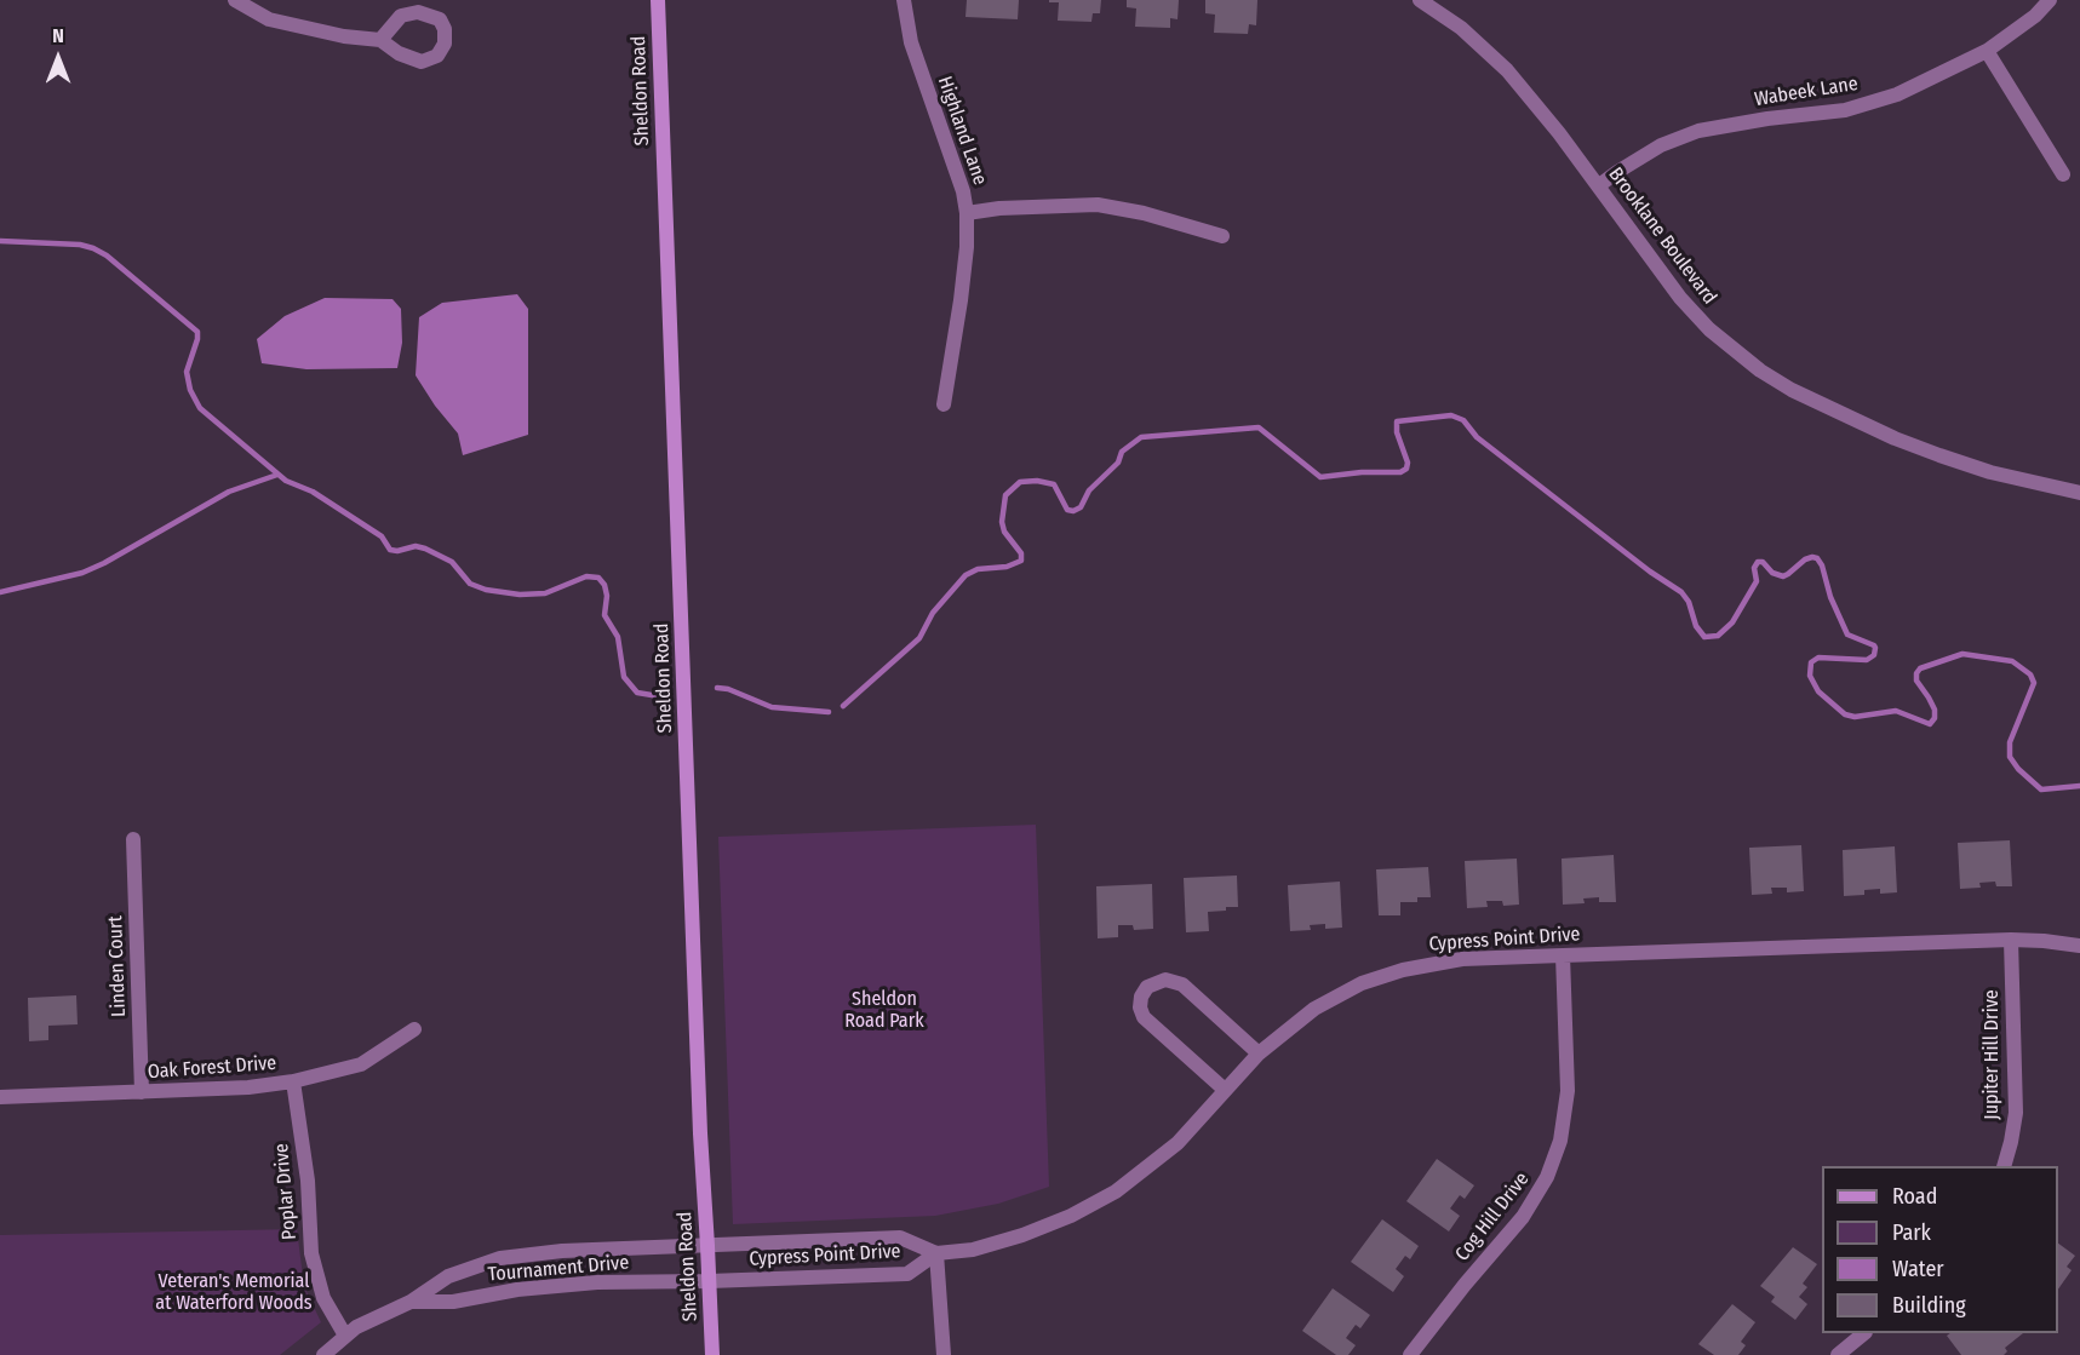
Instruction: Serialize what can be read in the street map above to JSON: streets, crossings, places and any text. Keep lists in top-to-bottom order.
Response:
{
  "streets": {
    "main road": ["Sheldon Road"],
    "street": [
      "Wabeek Lane",
      "Highland Lane",
      "Brooklane Boulevard",
      "Cypress Point Drive",
      "Linden Court",
      "Jupiter Hill Drive",
      "Oak Forest Drive",
      "Poplar Drive",
      "Cog Hill Drive",
      "Tournament Drive"
    ]
  },
  "crossings": [
    ["Sheldon Road", "Cypress Point Drive"],
    ["Sheldon Road", "Tournament Drive"],
    ["Wabeek Lane", "Brooklane Boulevard"],
    ["Cypress Point Drive", "Jupiter Hill Drive"],
    ["Cypress Point Drive", "Cog Hill Drive"],
    ["Cypress Point Drive", "Tournament Drive"],
    ["Linden Court", "Oak Forest Drive"],
    ["Oak Forest Drive", "Poplar Drive"],
    ["Poplar Drive", "Tournament Drive"]
  ],
  "parks": ["Sheldon Road Park", "Veteran's Memorial at Waterford Woods"],
  "legend": [
    "Road",
    "Park",
    "Water",
    "Building"
  ],
  "north": "top"
}
